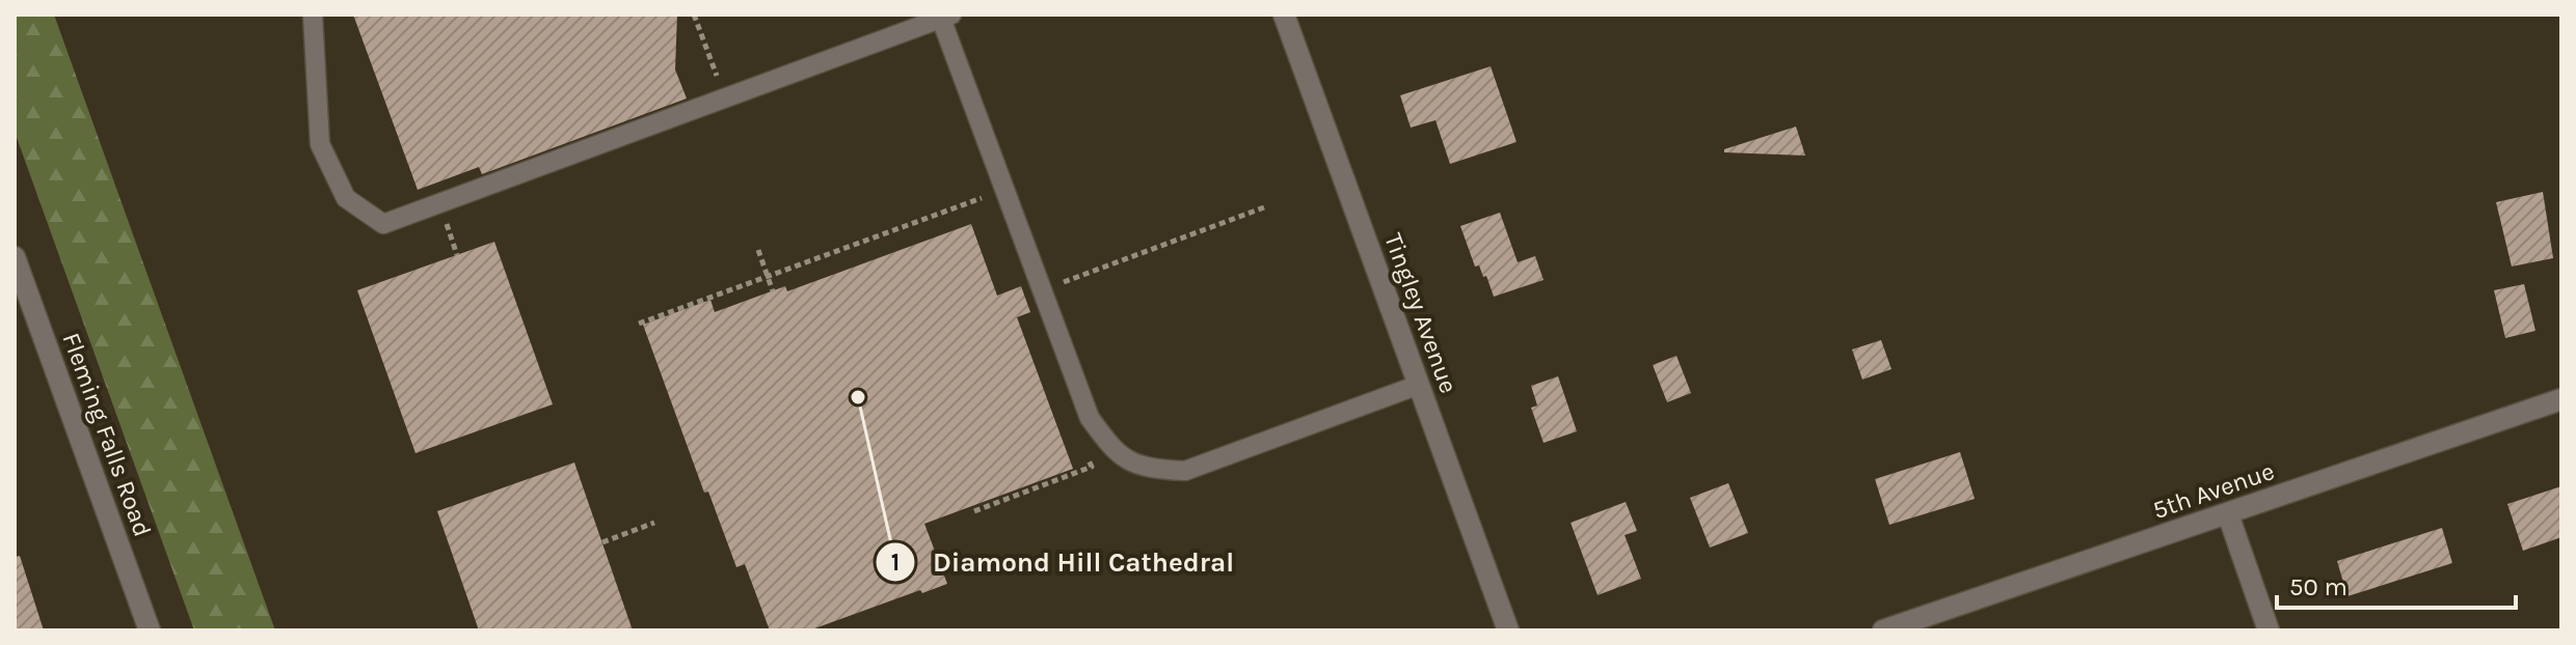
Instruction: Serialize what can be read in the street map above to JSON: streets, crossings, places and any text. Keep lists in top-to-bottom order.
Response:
{
  "streets": {
    "street": ["Tingley Avenue", "Fleming Falls Road", "5th Avenue"]
  },
  "places": ["Diamond Hill Cathedral"],
  "scale_bar": "50 m"
}
